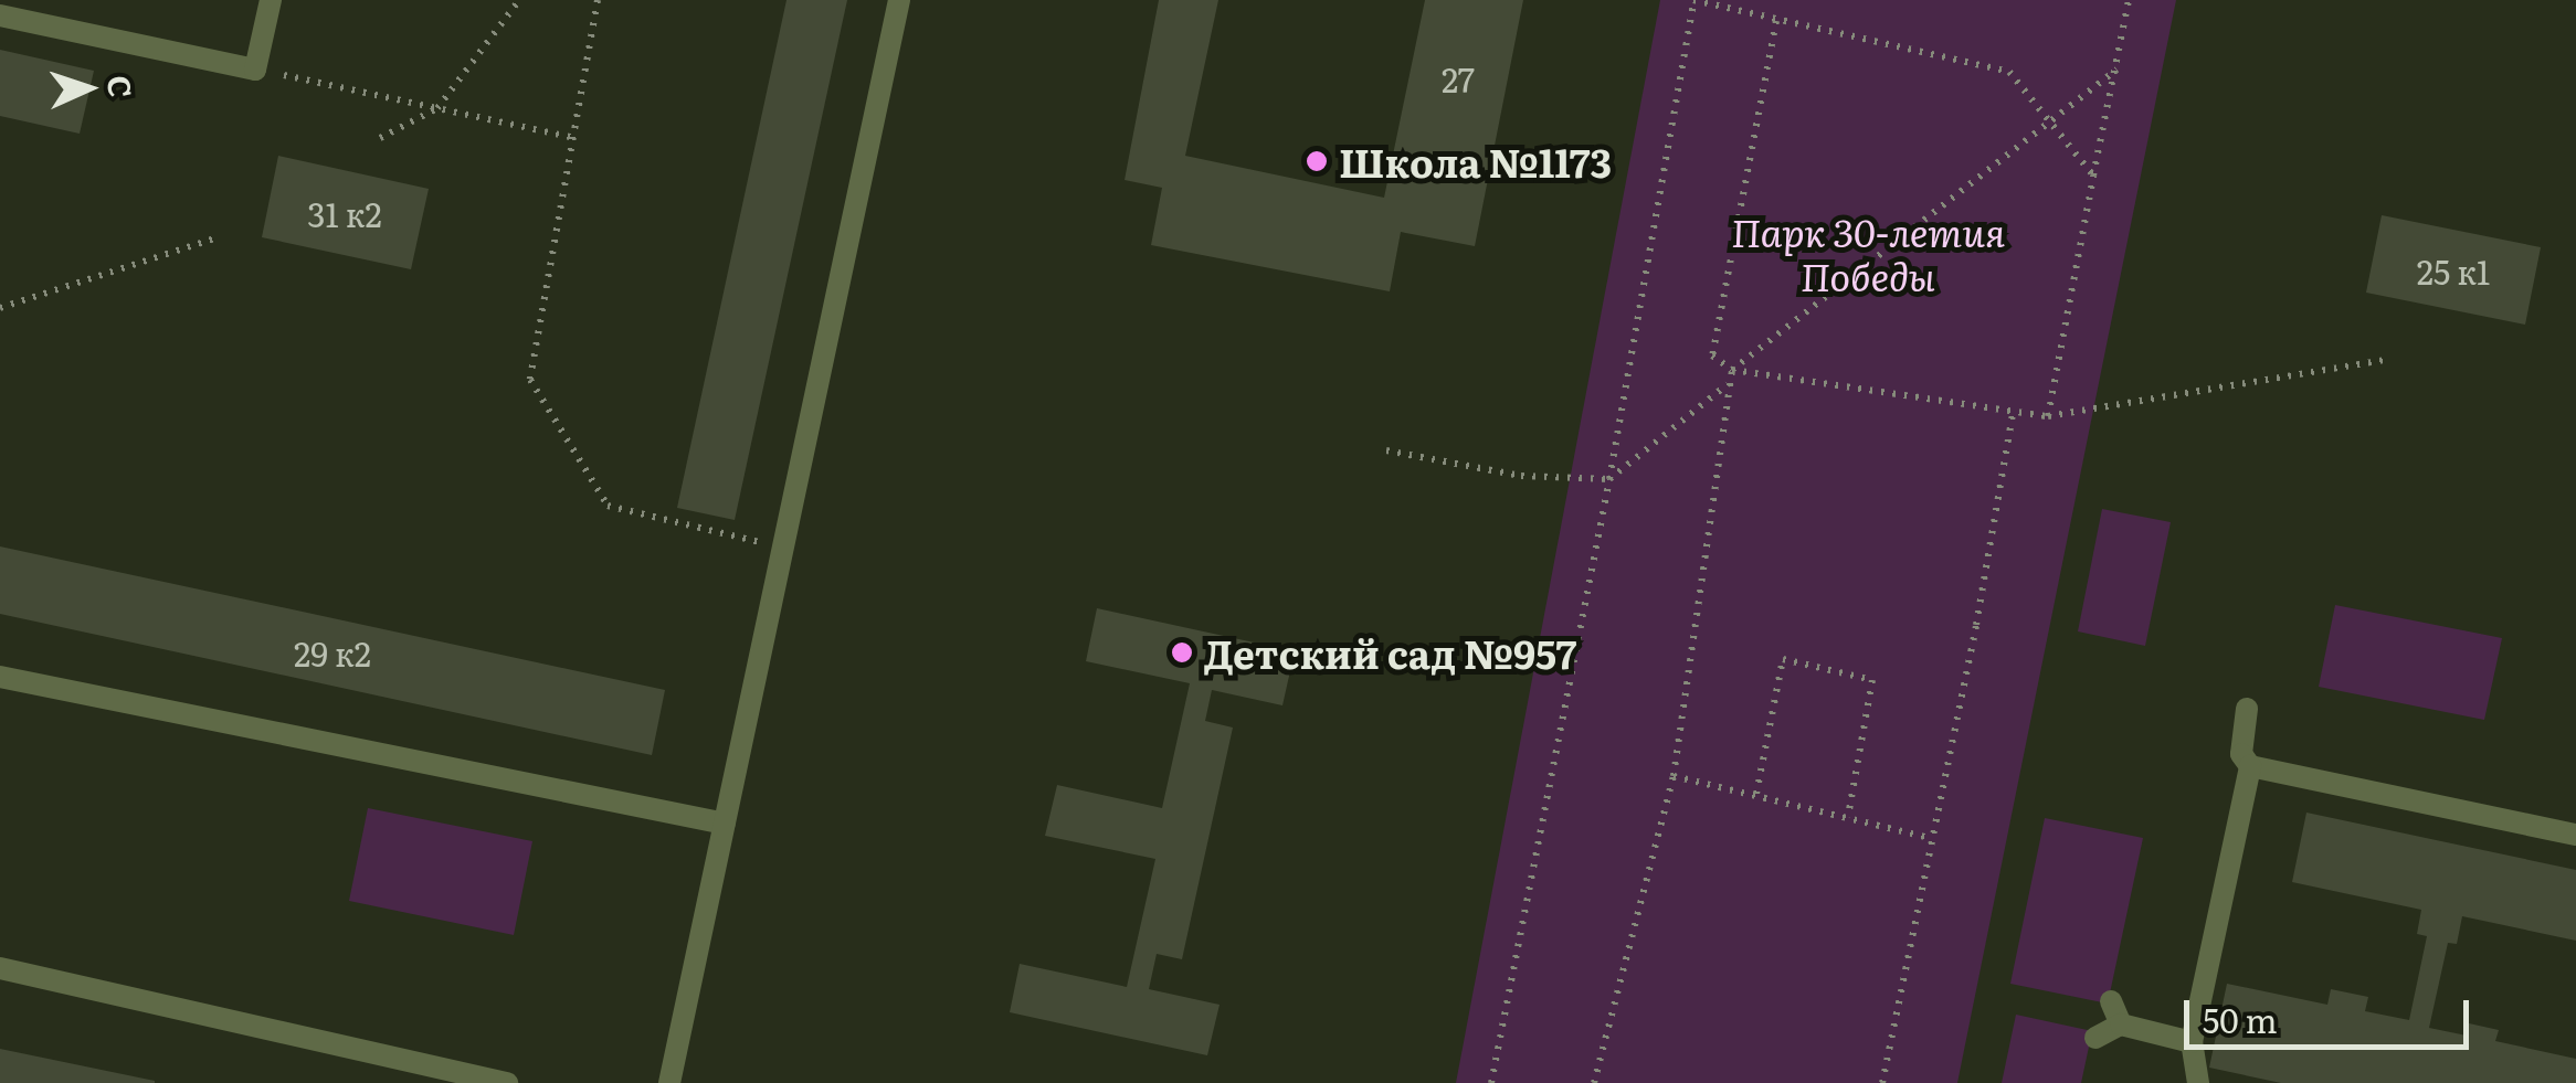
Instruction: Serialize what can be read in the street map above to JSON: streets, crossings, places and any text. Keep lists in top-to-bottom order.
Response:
{
  "parks": ["Парк 30-летия Победы"],
  "places": ["Школа №1173", "Детский сад №957"],
  "house_numbers": [
    "27",
    "31 к2",
    "25 к1",
    "29 к2"
  ],
  "scale_bar": "50 m",
  "north": "right"
}
